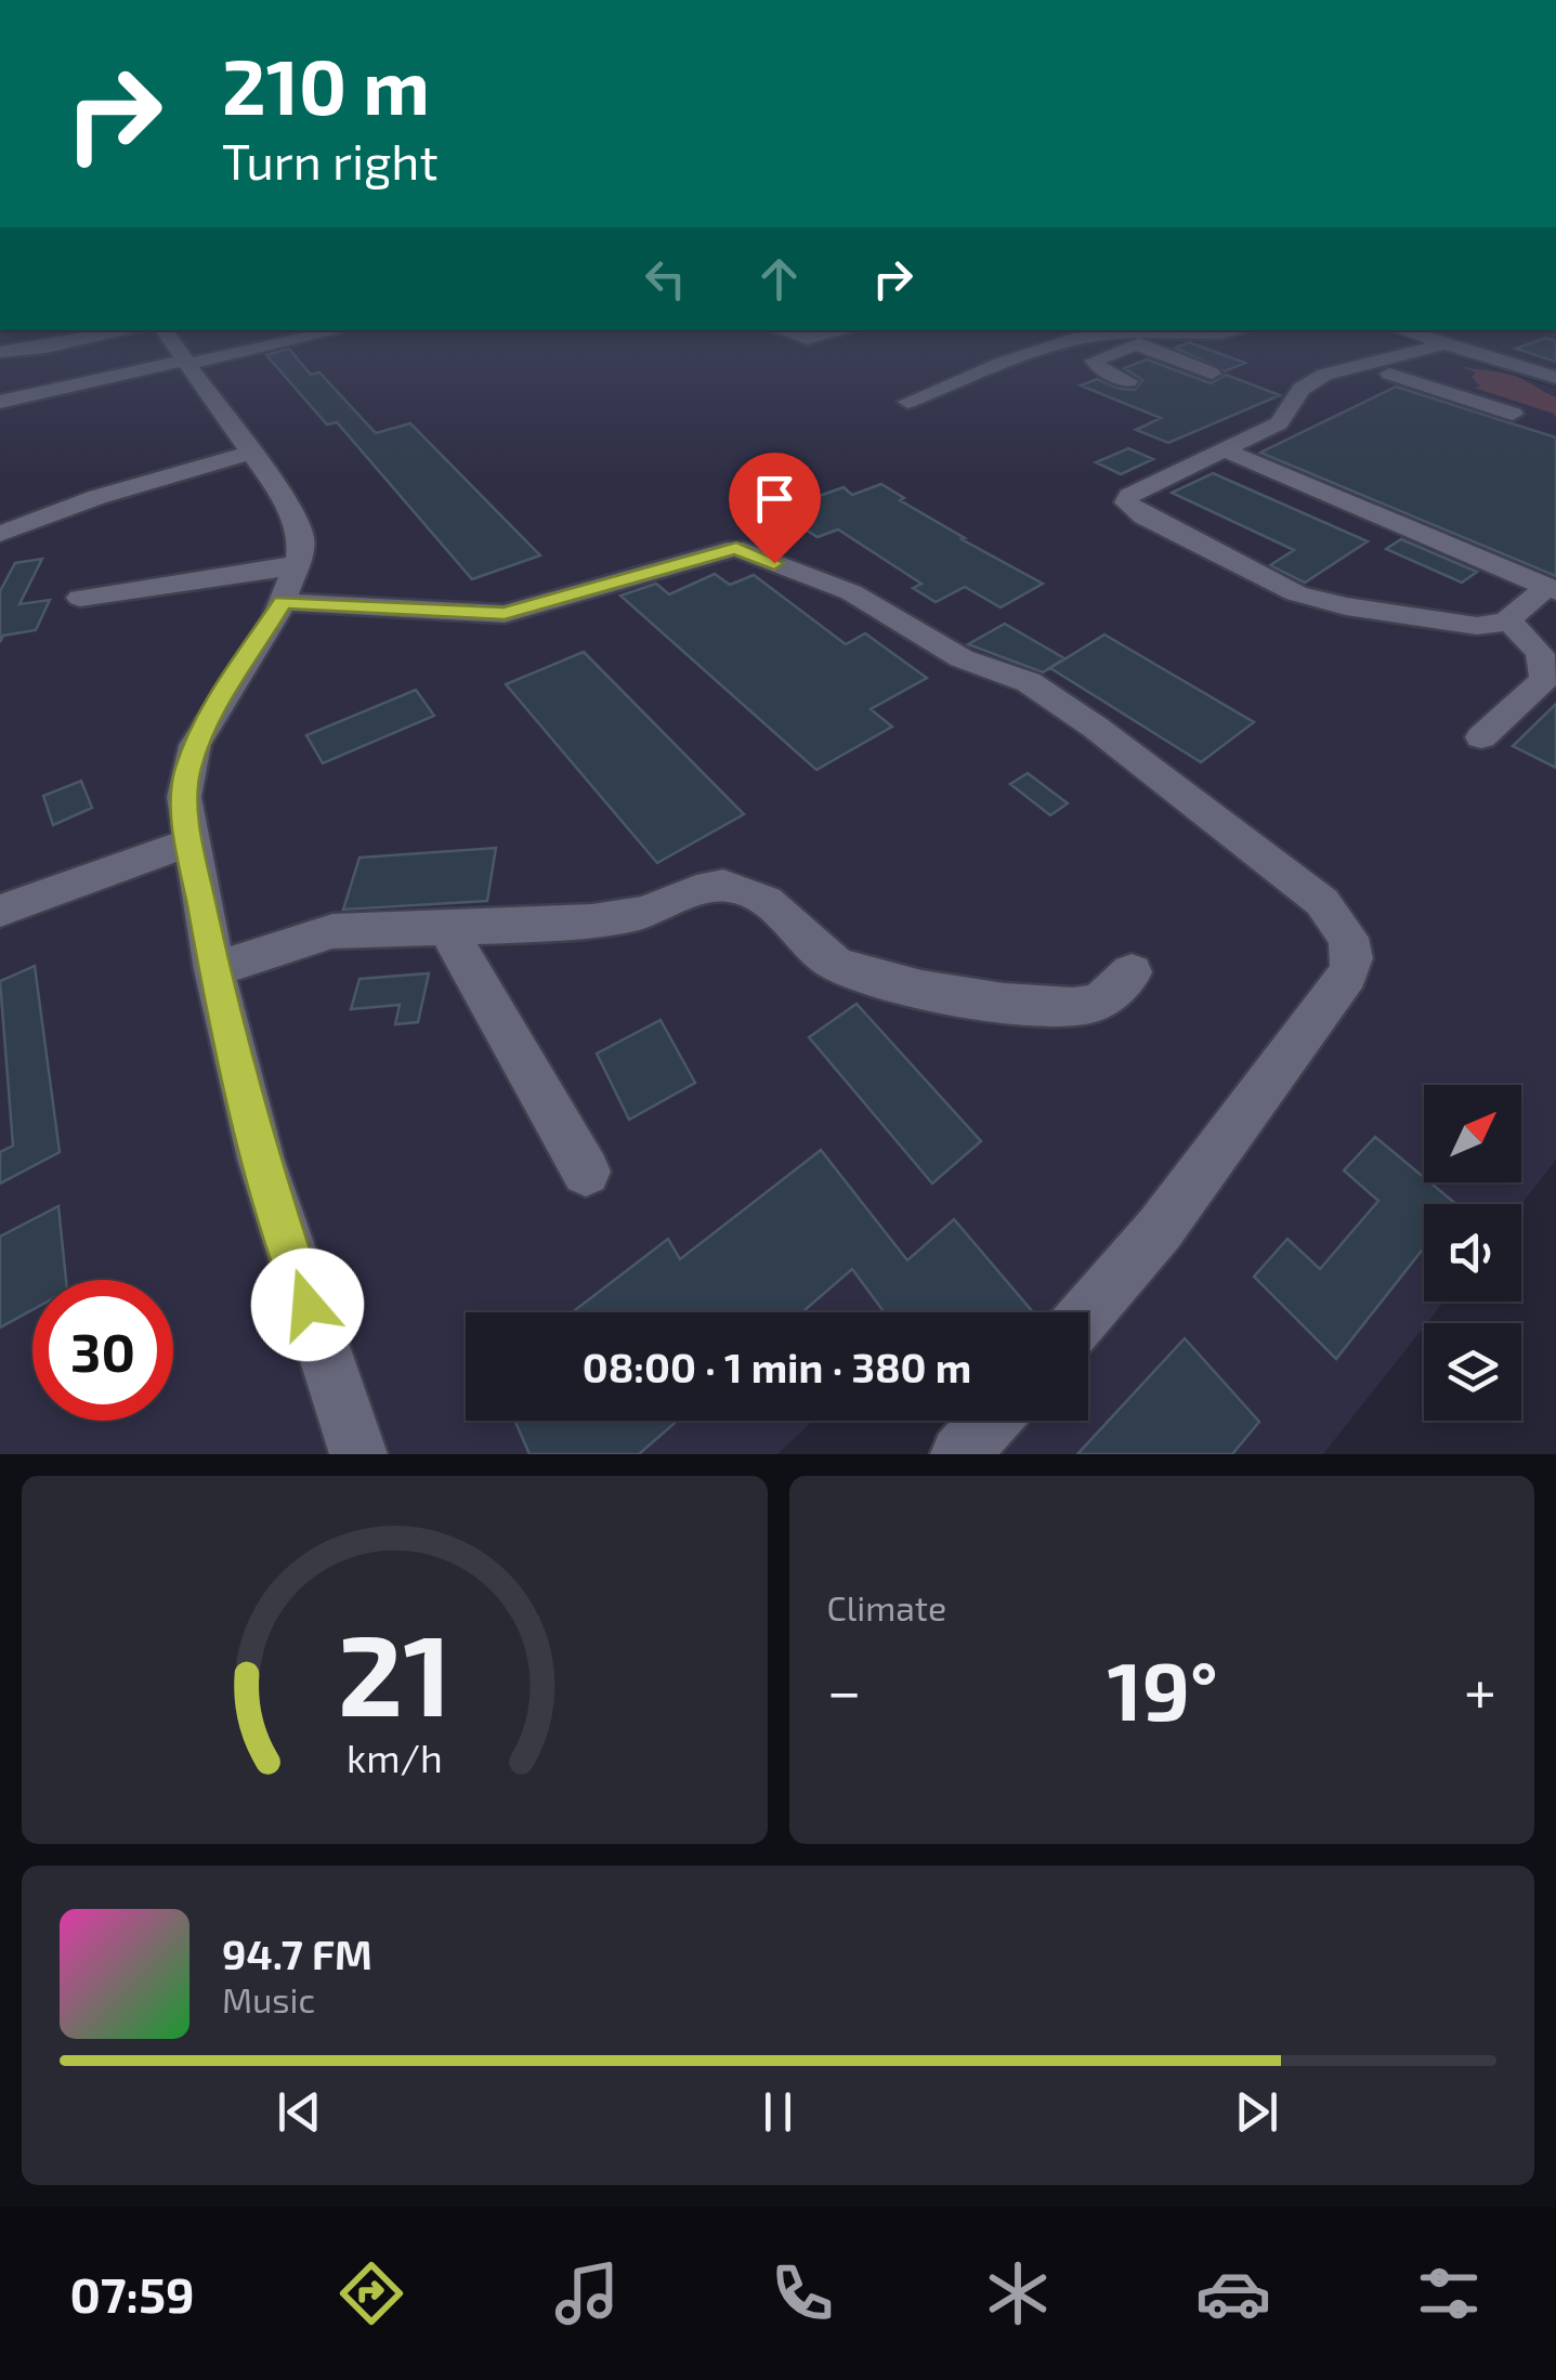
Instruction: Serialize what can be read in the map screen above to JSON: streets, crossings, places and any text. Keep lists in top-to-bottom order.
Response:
{
  "north": "top right",
  "page": {
    "turn": ["210 m", "Turn right"],
    "limit": "30",
    "trip": "08:00 · 1 min · 380 m",
    "tile": "Climate",
    "heat": ["−", "19°", "+"],
    "song": ["94.7 FM", "Music"],
    "tabs": "07:59",
    "gauge": ["21", "km/h"]
  }
}
